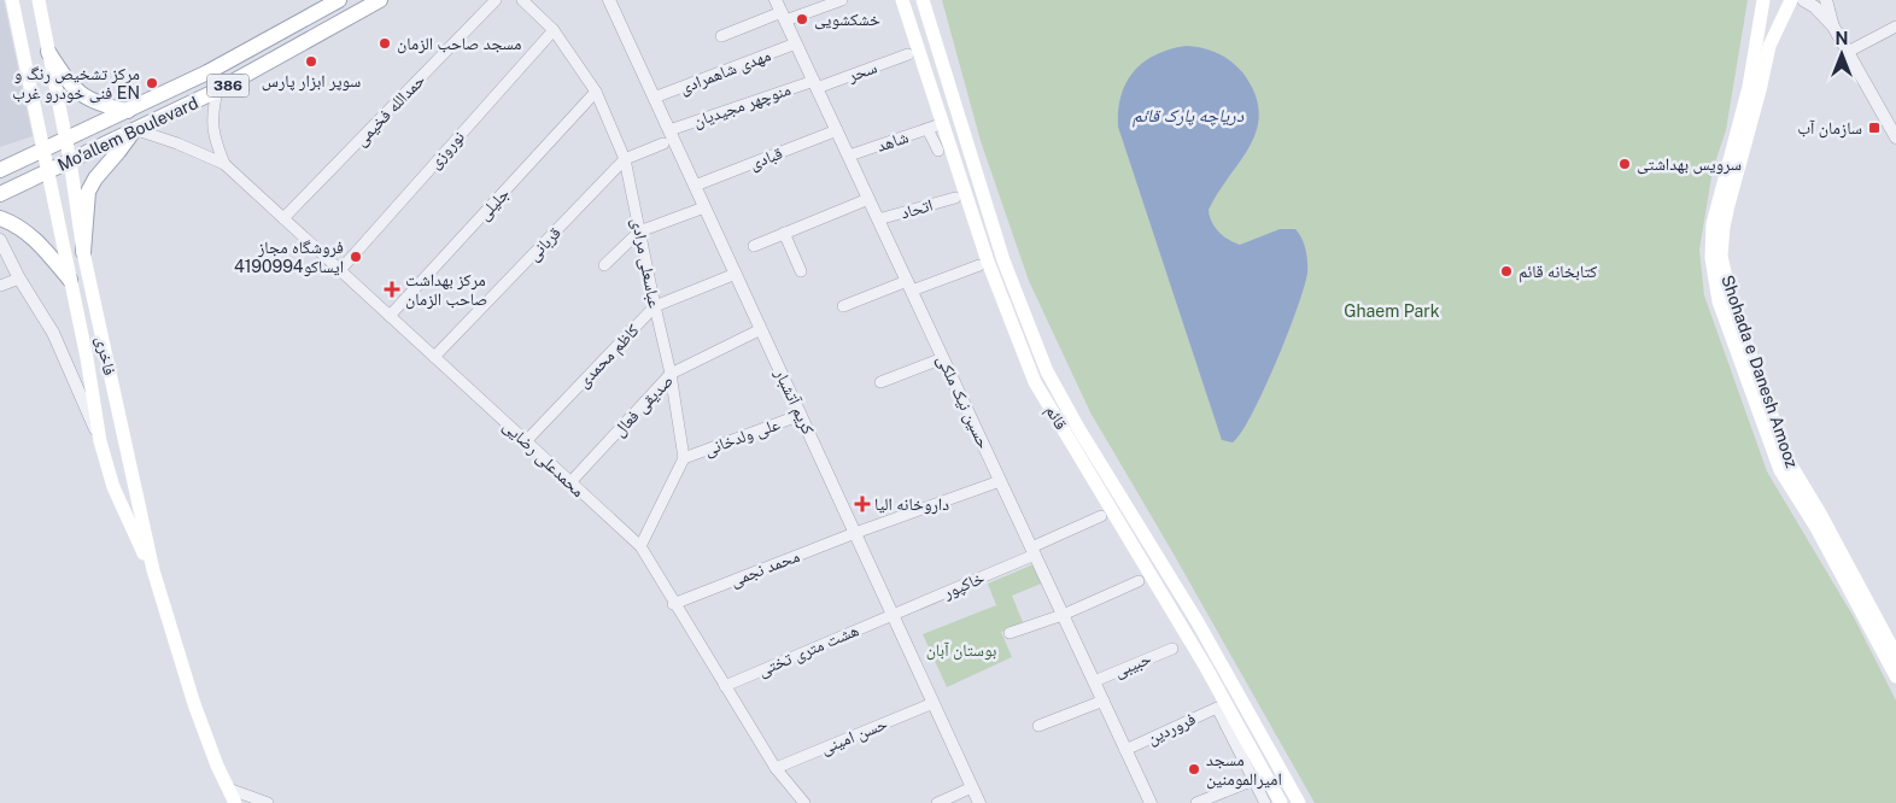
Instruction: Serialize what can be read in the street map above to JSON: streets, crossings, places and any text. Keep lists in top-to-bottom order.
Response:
{
  "streets": {
    "main road": [
      "386",
      "Mo'allem Boulevard",
      "فاخری",
      "Shohada e Danesh Amooz",
      "قائم"
    ],
    "street": [
      "مهدی شاهمرادی",
      "سحر",
      "منوچهر مجیدیان",
      "حمدالله فخیمی",
      "شاهد",
      "نوروزی",
      "قبادی",
      "جلیلی",
      "اتحاد",
      "قربانی",
      "عباسعلی مرادی",
      "کاظم محمدی",
      "کریم آتشبار",
      "حسین نیک ملکی",
      "صدیقی فعال",
      "علی ولدخانی",
      "محمدعلی رضایی",
      "محمد نجمی",
      "خاکپور",
      "هشت متری تختی",
      "حبیبی",
      "فروردین",
      "حسن امینی"
    ]
  },
  "crossings": [
    ["مهدی شاهمرادی", "کریم آتشبار"],
    ["مهدی شاهمرادی", "حسین نیک ملکی"],
    ["سحر", "منوچهر مجیدیان"],
    ["سحر", "حسین نیک ملکی"],
    ["منوچهر مجیدیان", "کریم آتشبار"],
    ["منوچهر مجیدیان", "حسین نیک ملکی"],
    ["حمدالله فخیمی", "محمدعلی رضایی"],
    ["Mo'allem Boulevard", "فاخری"],
    ["شاهد", "حسین نیک ملکی"],
    ["نوروزی", "عباسعلی مرادی"],
    ["نوروزی", "محمدعلی رضایی"],
    ["قبادی", "کریم آتشبار"],
    ["قبادی", "حسین نیک ملکی"],
    ["جلیلی", "عباسعلی مرادی"],
    ["جلیلی", "محمدعلی رضایی"],
    ["اتحاد", "حسین نیک ملکی"],
    ["قربانی", "عباسعلی مرادی"],
    ["قربانی", "محمدعلی رضایی"],
    ["عباسعلی مرادی", "کاظم محمدی"],
    ["عباسعلی مرادی", "صدیقی فعال"],
    ["عباسعلی مرادی", "علی ولدخانی"],
    ["کاظم محمدی", "کریم آتشبار"],
    ["کاظم محمدی", "محمدعلی رضایی"],
    ["کریم آتشبار", "صدیقی فعال"],
    ["کریم آتشبار", "علی ولدخانی"],
    ["کریم آتشبار", "محمد نجمی"],
    ["کریم آتشبار", "خاکپور"],
    ["کریم آتشبار", "هشت متری تختی"],
    ["کریم آتشبار", "حسن امینی"],
    ["حسین نیک ملکی", "محمد نجمی"],
    ["حسین نیک ملکی", "خاکپور"],
    ["حسین نیک ملکی", "حبیبی"],
    ["حسین نیک ملکی", "فروردین"],
    ["صدیقی فعال", "محمدعلی رضایی"],
    ["محمدعلی رضایی", "محمد نجمی"],
    ["محمدعلی رضایی", "هشت متری تختی"],
    ["محمدعلی رضایی", "حسن امینی"],
    ["خاکپور", "هشت متری تختی"]
  ],
  "water": ["دریاچه پارک قائم"],
  "parks": ["Ghaem Park", "بوستان آبان"],
  "places": {
    "other": [
      "خشکشویی",
      "مسجد صاحب الزمان",
      "سوپر ابزار پارس",
      "مرکز تشخیص رنگ و فنی خودرو غرب EN",
      "سرویس بهداشتی",
      "فروشگاه مجاز ایساکو4190994",
      "کتابخانه قائم",
      "مسجد امیرالمومنین"
    ],
    "transit": ["سازمان آب"],
    "health": ["مرکز بهداشت صاحب الزمان", "داروخانه الیا"]
  },
  "north": "top"
}
